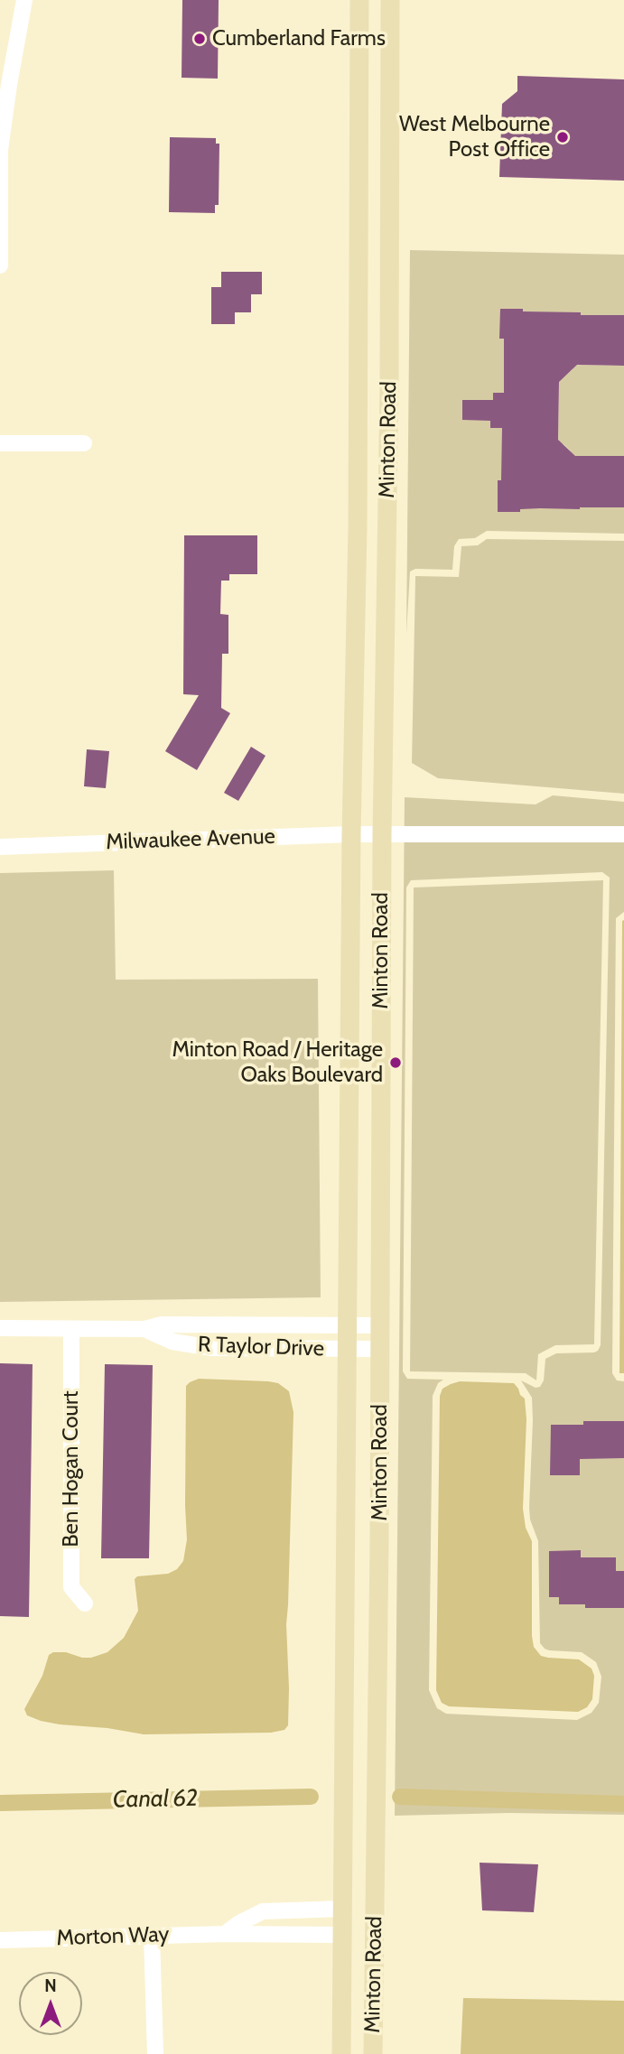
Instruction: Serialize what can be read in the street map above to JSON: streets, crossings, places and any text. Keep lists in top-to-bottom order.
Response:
{
  "streets": {
    "main road": ["Minton Road"],
    "street": [
      "Milwaukee Avenue",
      "R Taylor Drive",
      "Ben Hogan Court",
      "Morton Way"
    ]
  },
  "crossings": [
    ["Minton Road", "Milwaukee Avenue"],
    ["Minton Road", "R Taylor Drive"],
    ["Minton Road", "Morton Way"],
    ["R Taylor Drive", "Ben Hogan Court"]
  ],
  "water": ["Canal 62"],
  "places": ["Cumberland Farms", "West Melbourne Post Office", "Minton Road / Heritage Oaks Boulevard"],
  "north": "top"
}
